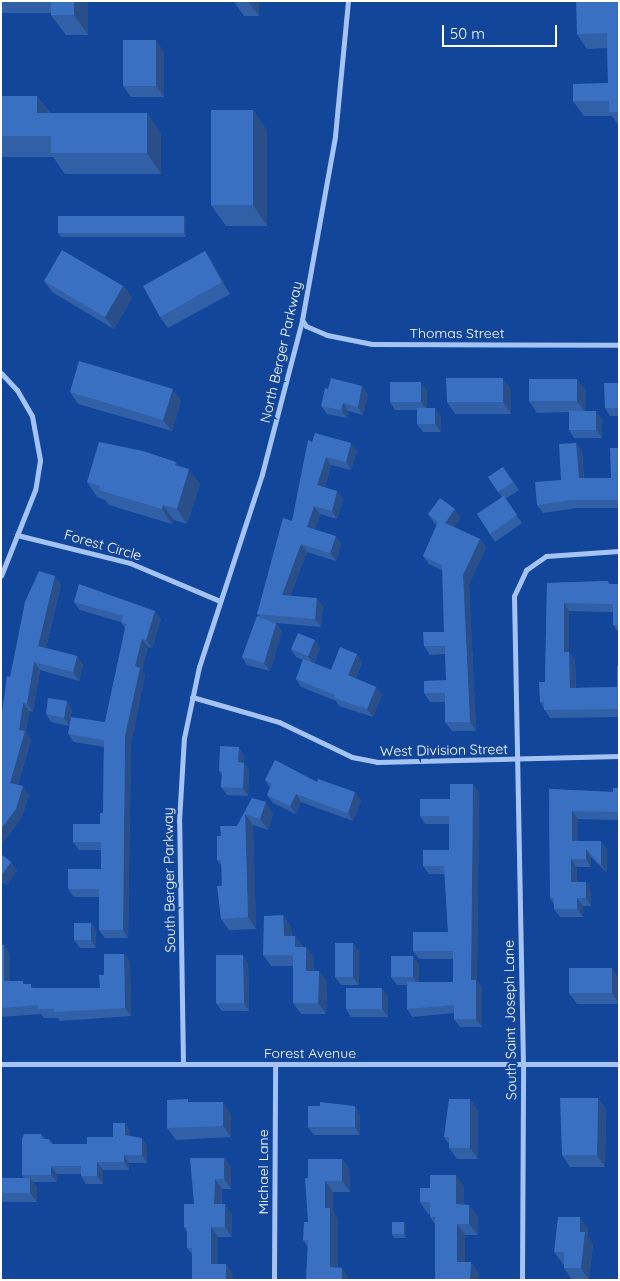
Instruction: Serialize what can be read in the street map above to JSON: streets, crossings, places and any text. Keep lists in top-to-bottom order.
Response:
{
  "streets": {
    "street": [
      "Thomas Street",
      "North Berger Parkway",
      "Forest Circle",
      "West Division Street",
      "South Berger Parkway",
      "South Saint Joseph Lane",
      "Forest Avenue",
      "Michael Lane"
    ]
  },
  "crossings": [
    ["Thomas Street", "North Berger Parkway"],
    ["North Berger Parkway", "Forest Circle"],
    ["North Berger Parkway", "West Division Street"],
    ["North Berger Parkway", "South Berger Parkway"],
    ["West Division Street", "South Berger Parkway"],
    ["West Division Street", "South Saint Joseph Lane"],
    ["South Berger Parkway", "Forest Avenue"],
    ["South Saint Joseph Lane", "Forest Avenue"],
    ["Forest Avenue", "Michael Lane"]
  ],
  "scale_bar": "50 m"
}
